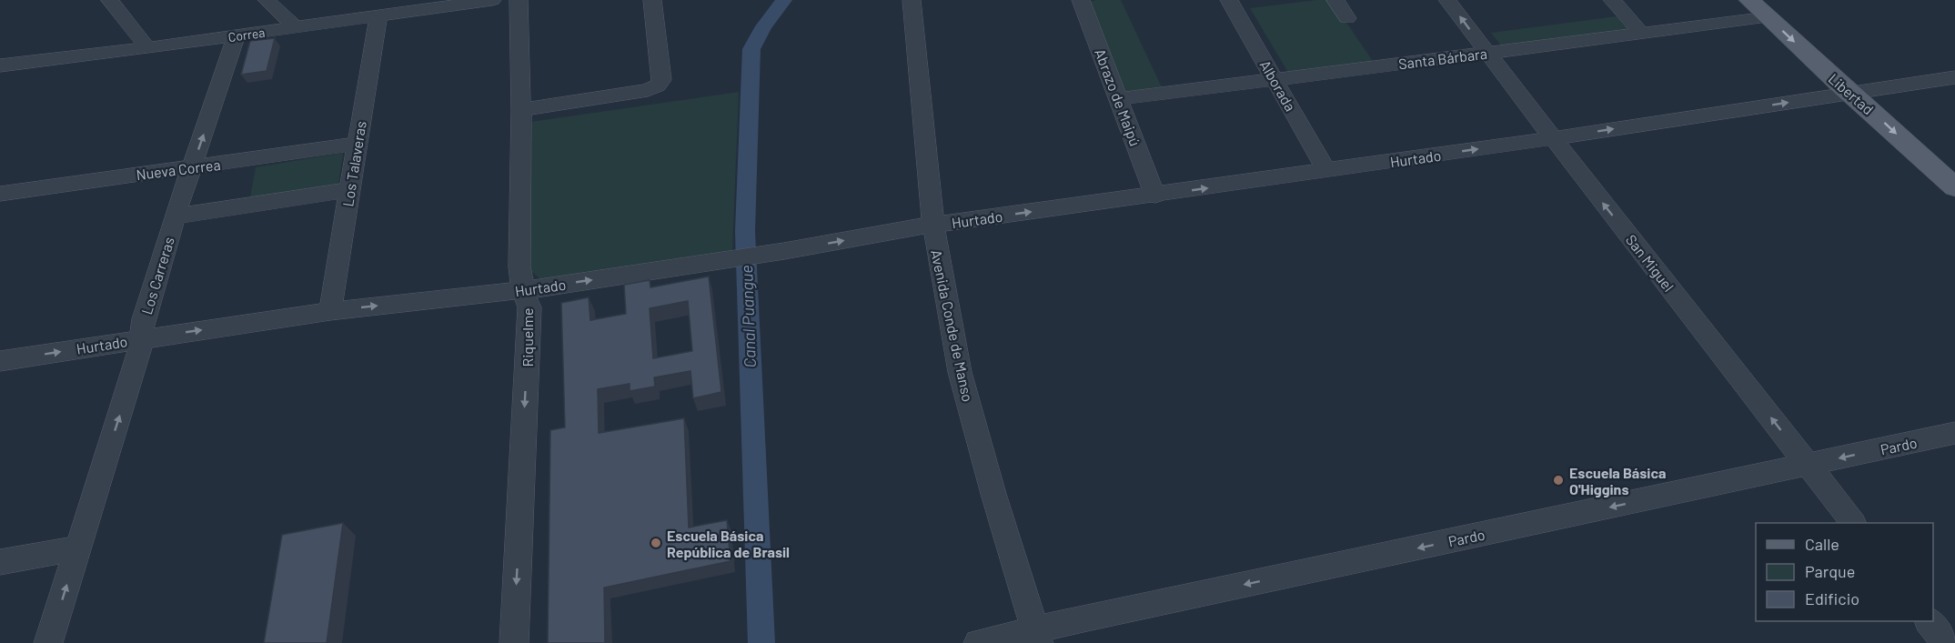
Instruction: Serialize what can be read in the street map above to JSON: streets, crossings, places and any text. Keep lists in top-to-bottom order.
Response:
{
  "streets": {
    "main road": ["Libertad"],
    "street": [
      "Correa",
      "Santa Bárbara",
      "Alborada",
      "Abrazo de Maipú",
      "Hurtado",
      "Los Talaveras",
      "Nueva Correa",
      "San Miguel",
      "Los Carreras",
      "Avenida Conde de Manso",
      "Riquelme",
      "Pardo"
    ]
  },
  "crossings": [
    ["Correa", "Los Talaveras"],
    ["Correa", "Los Carreras"],
    ["Santa Bárbara", "Alborada"],
    ["Santa Bárbara", "Libertad"],
    ["Santa Bárbara", "Abrazo de Maipú"],
    ["Santa Bárbara", "San Miguel"],
    ["Alborada", "Hurtado"],
    ["Libertad", "Hurtado"],
    ["Abrazo de Maipú", "Hurtado"],
    ["Hurtado", "Los Talaveras"],
    ["Hurtado", "San Miguel"],
    ["Hurtado", "Los Carreras"],
    ["Hurtado", "Avenida Conde de Manso"],
    ["Hurtado", "Riquelme"],
    ["Los Talaveras", "Nueva Correa"],
    ["Nueva Correa", "Los Carreras"],
    ["San Miguel", "Pardo"],
    ["Avenida Conde de Manso", "Pardo"]
  ],
  "one_way": [
    "Libertad",
    "Hurtado",
    "San Miguel",
    "Los Carreras",
    "Riquelme",
    "Pardo"
  ],
  "water": ["Canal Puangue"],
  "places": ["Escuela Básica O'Higgins", "Escuela Básica República de Brasil"],
  "legend": ["Calle", "Parque", "Edificio"]
}
